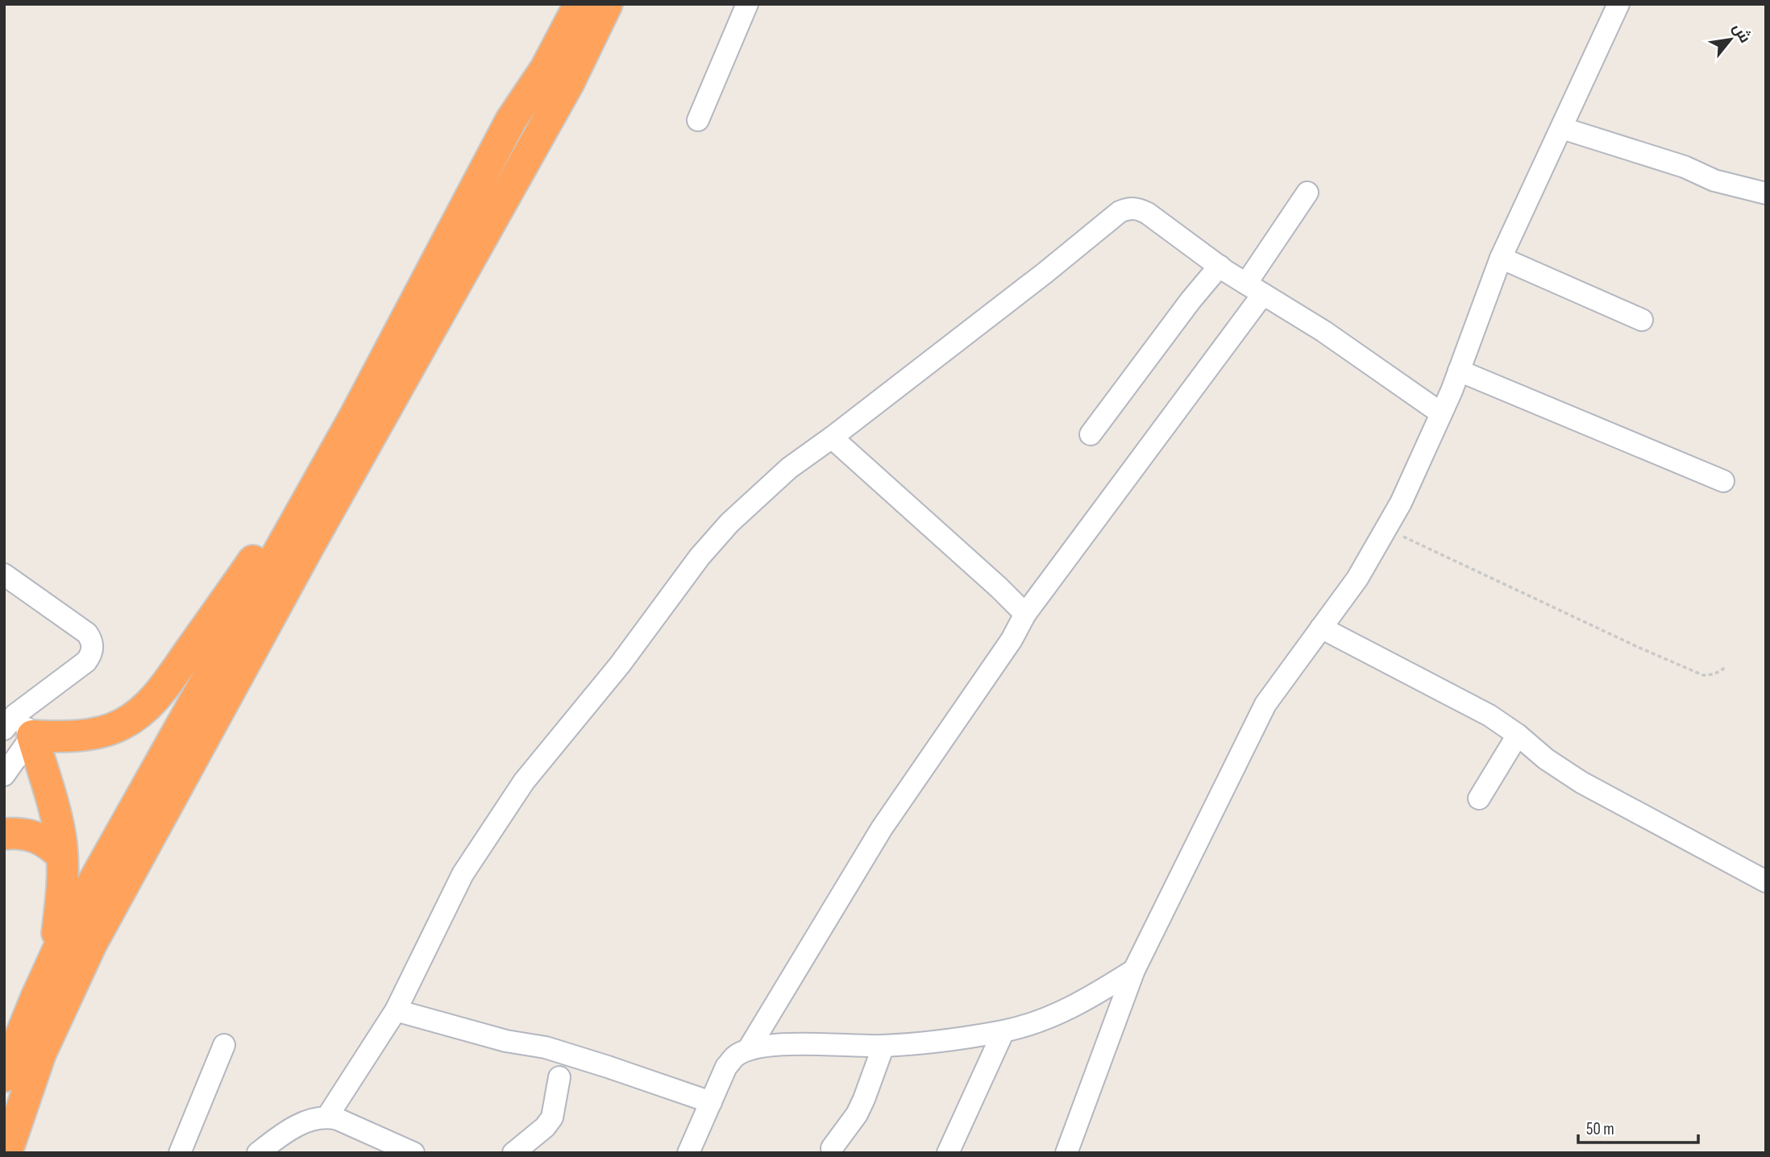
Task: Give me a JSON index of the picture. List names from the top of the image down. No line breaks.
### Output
{"scale_bar":"50 m","north":"top right"}
